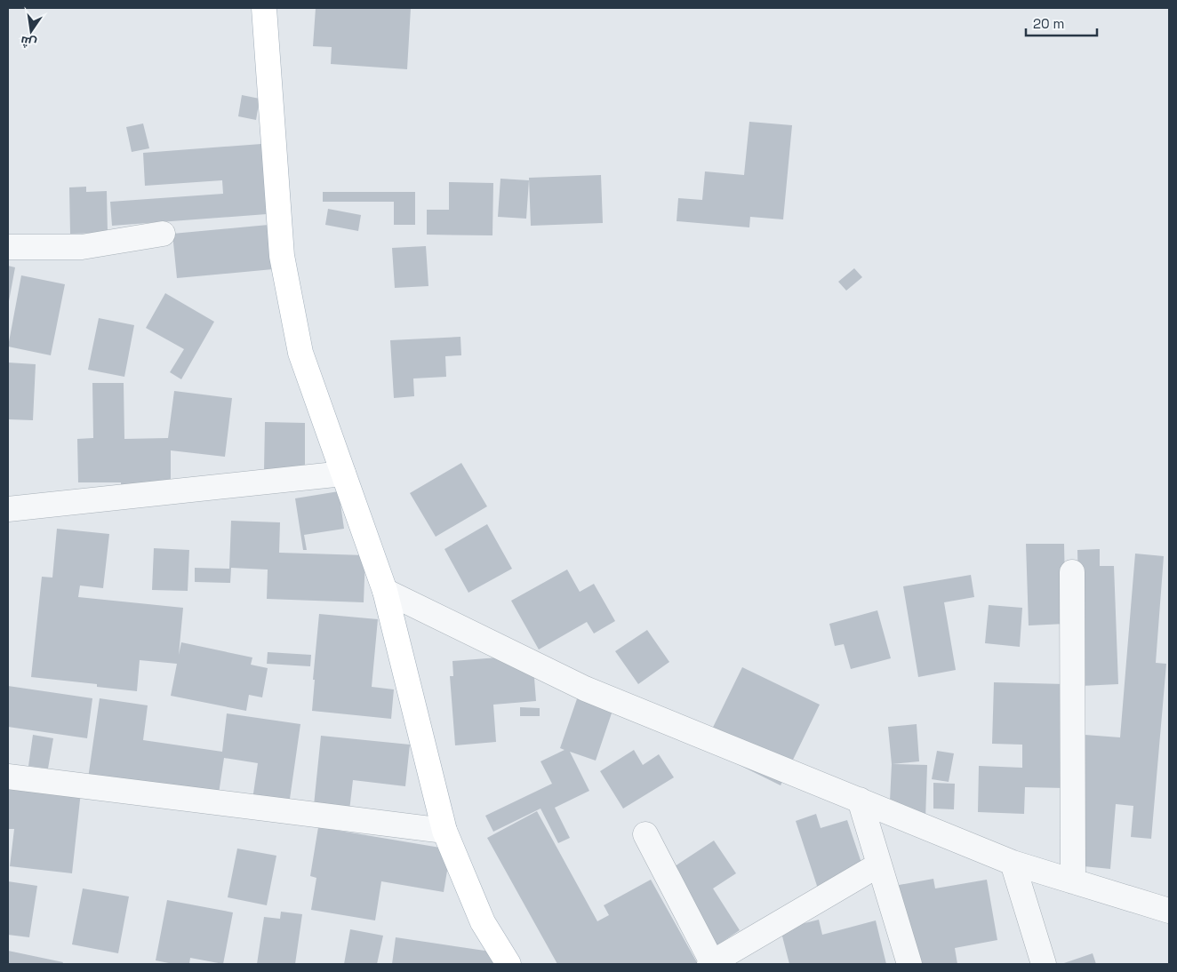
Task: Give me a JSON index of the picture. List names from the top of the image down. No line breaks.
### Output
{"scale_bar":"20 m","north":"bottom"}
